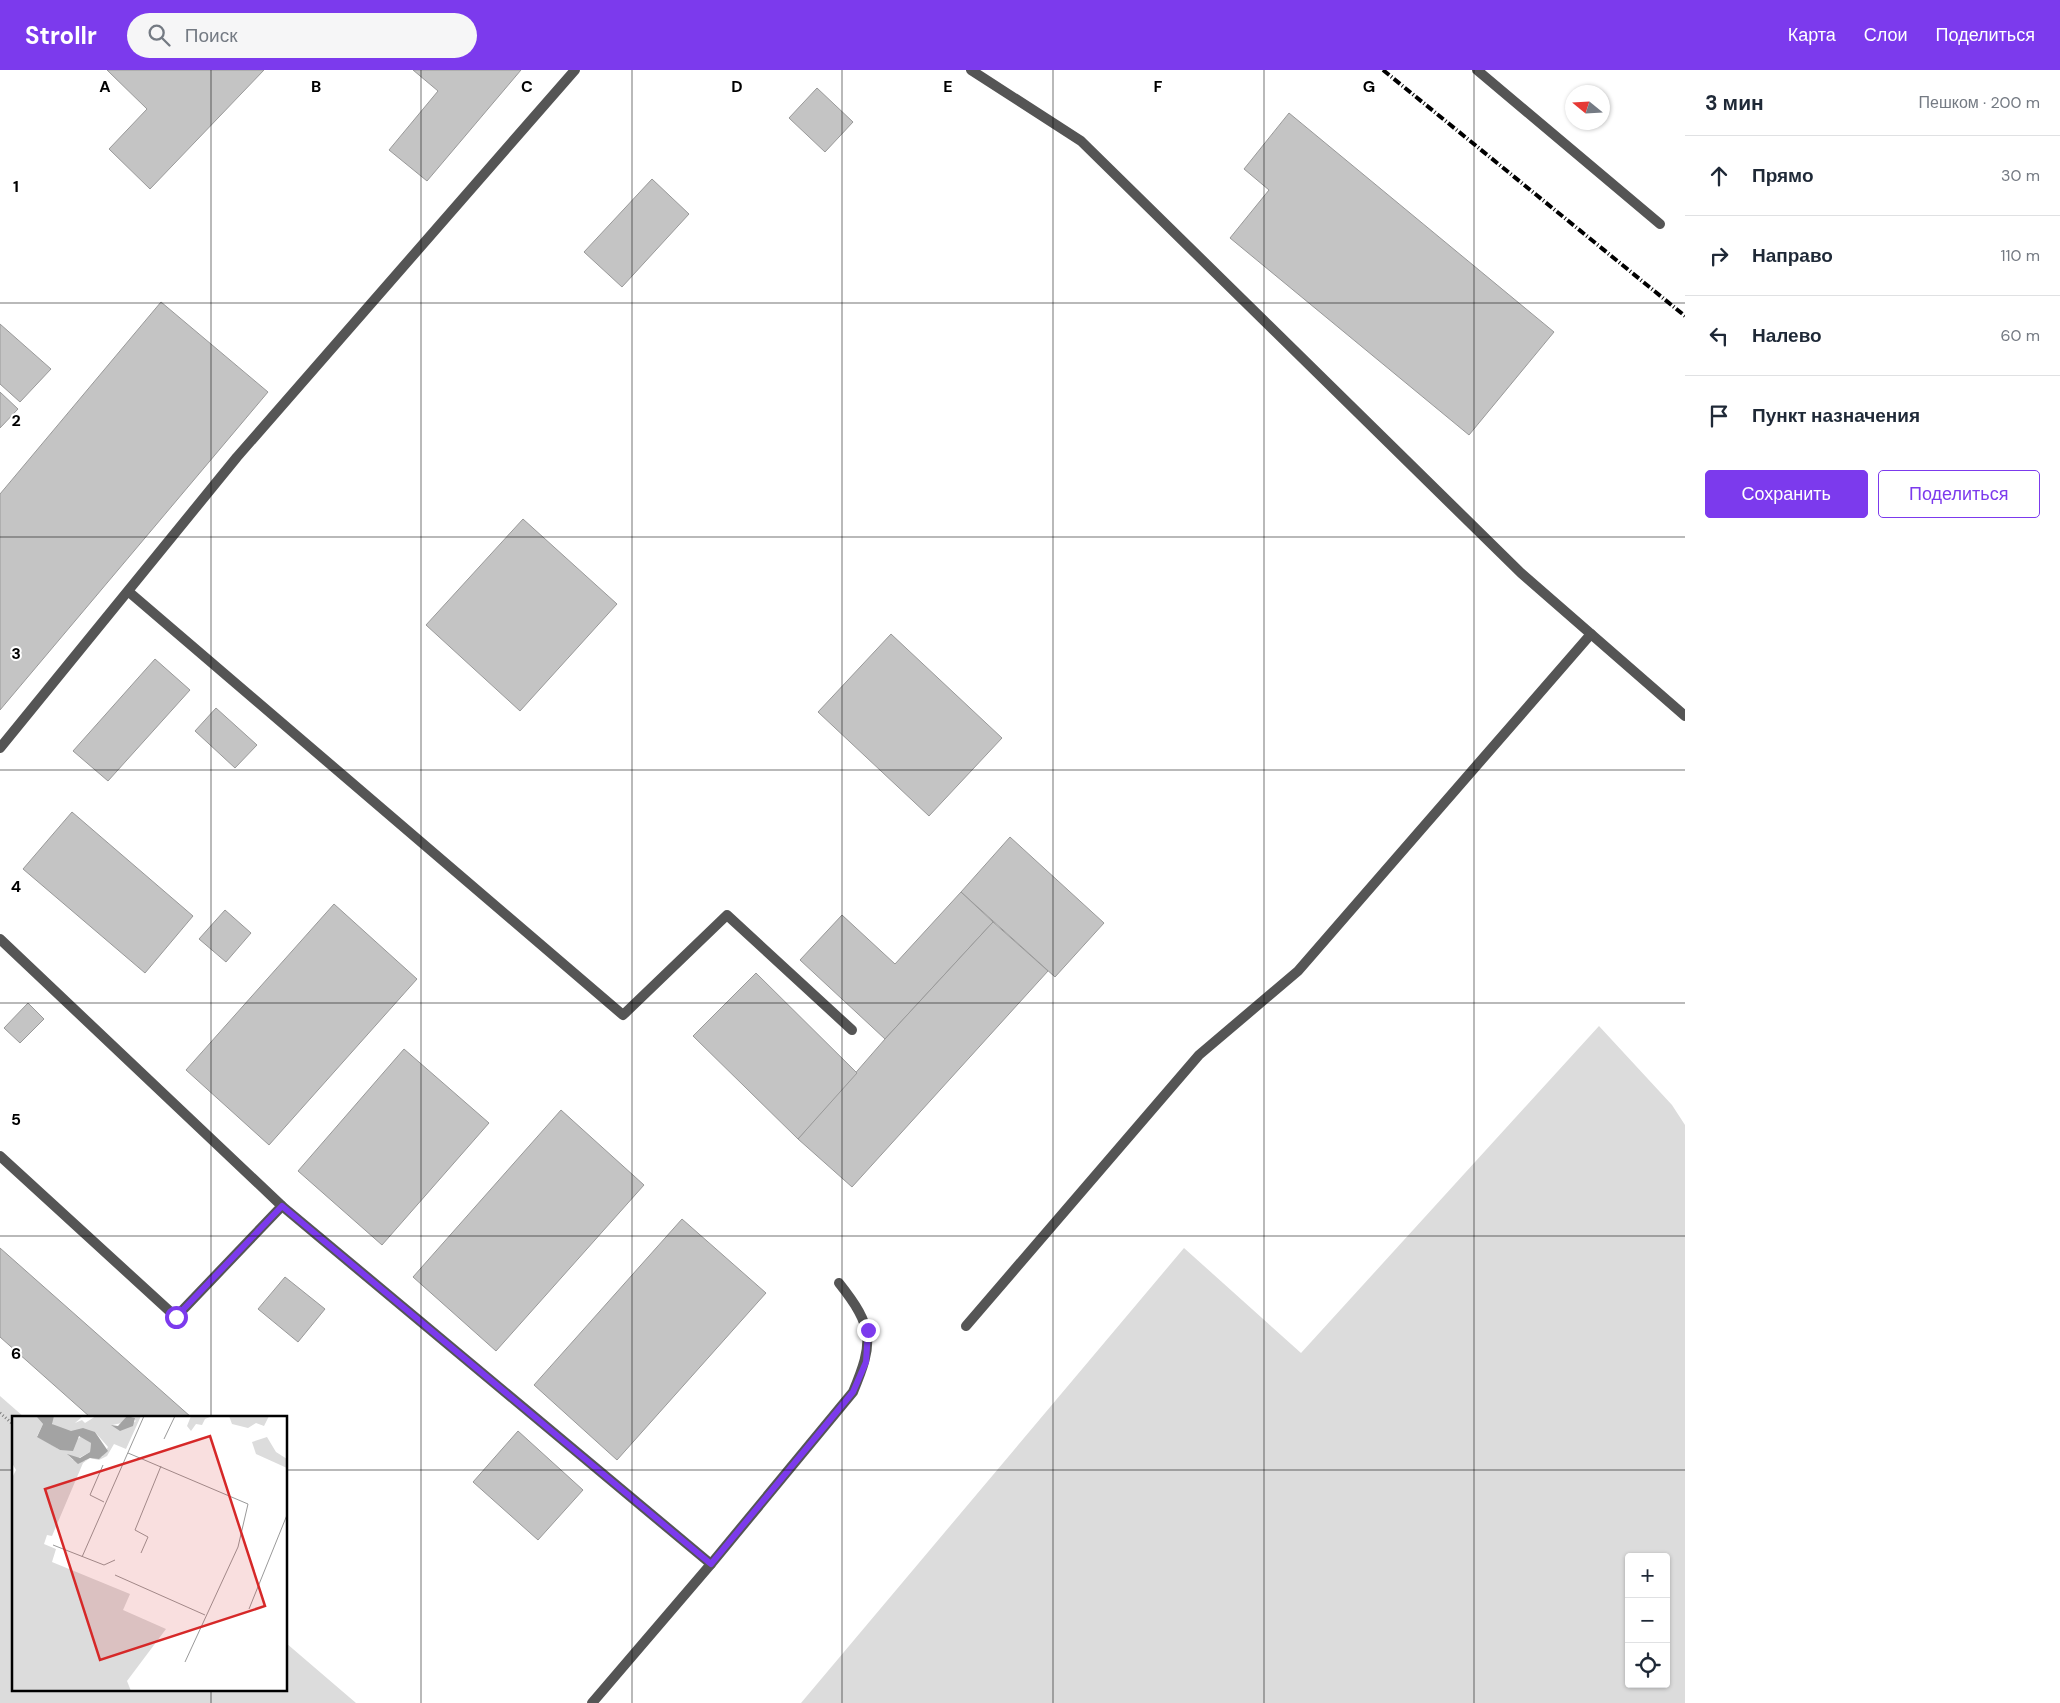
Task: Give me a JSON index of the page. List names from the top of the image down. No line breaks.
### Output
{"north":"left","page":{"header":"Strollr","search":"Поиск","nav":["Карта","Слои","Поделиться"],"heading":["3 мин","Пешком · 200 m"],"list":[["Прямо","30 m"],["Направо","110 m"],["Налево","60 m"],"Пункт назначения"],"buttons":["Сохранить","Поделиться"],"map_buttons":["+","−"]},"grid":{"columns":["A","B","C","D","E","F","G"],"rows":["1","2","3","4","5","6"]}}
